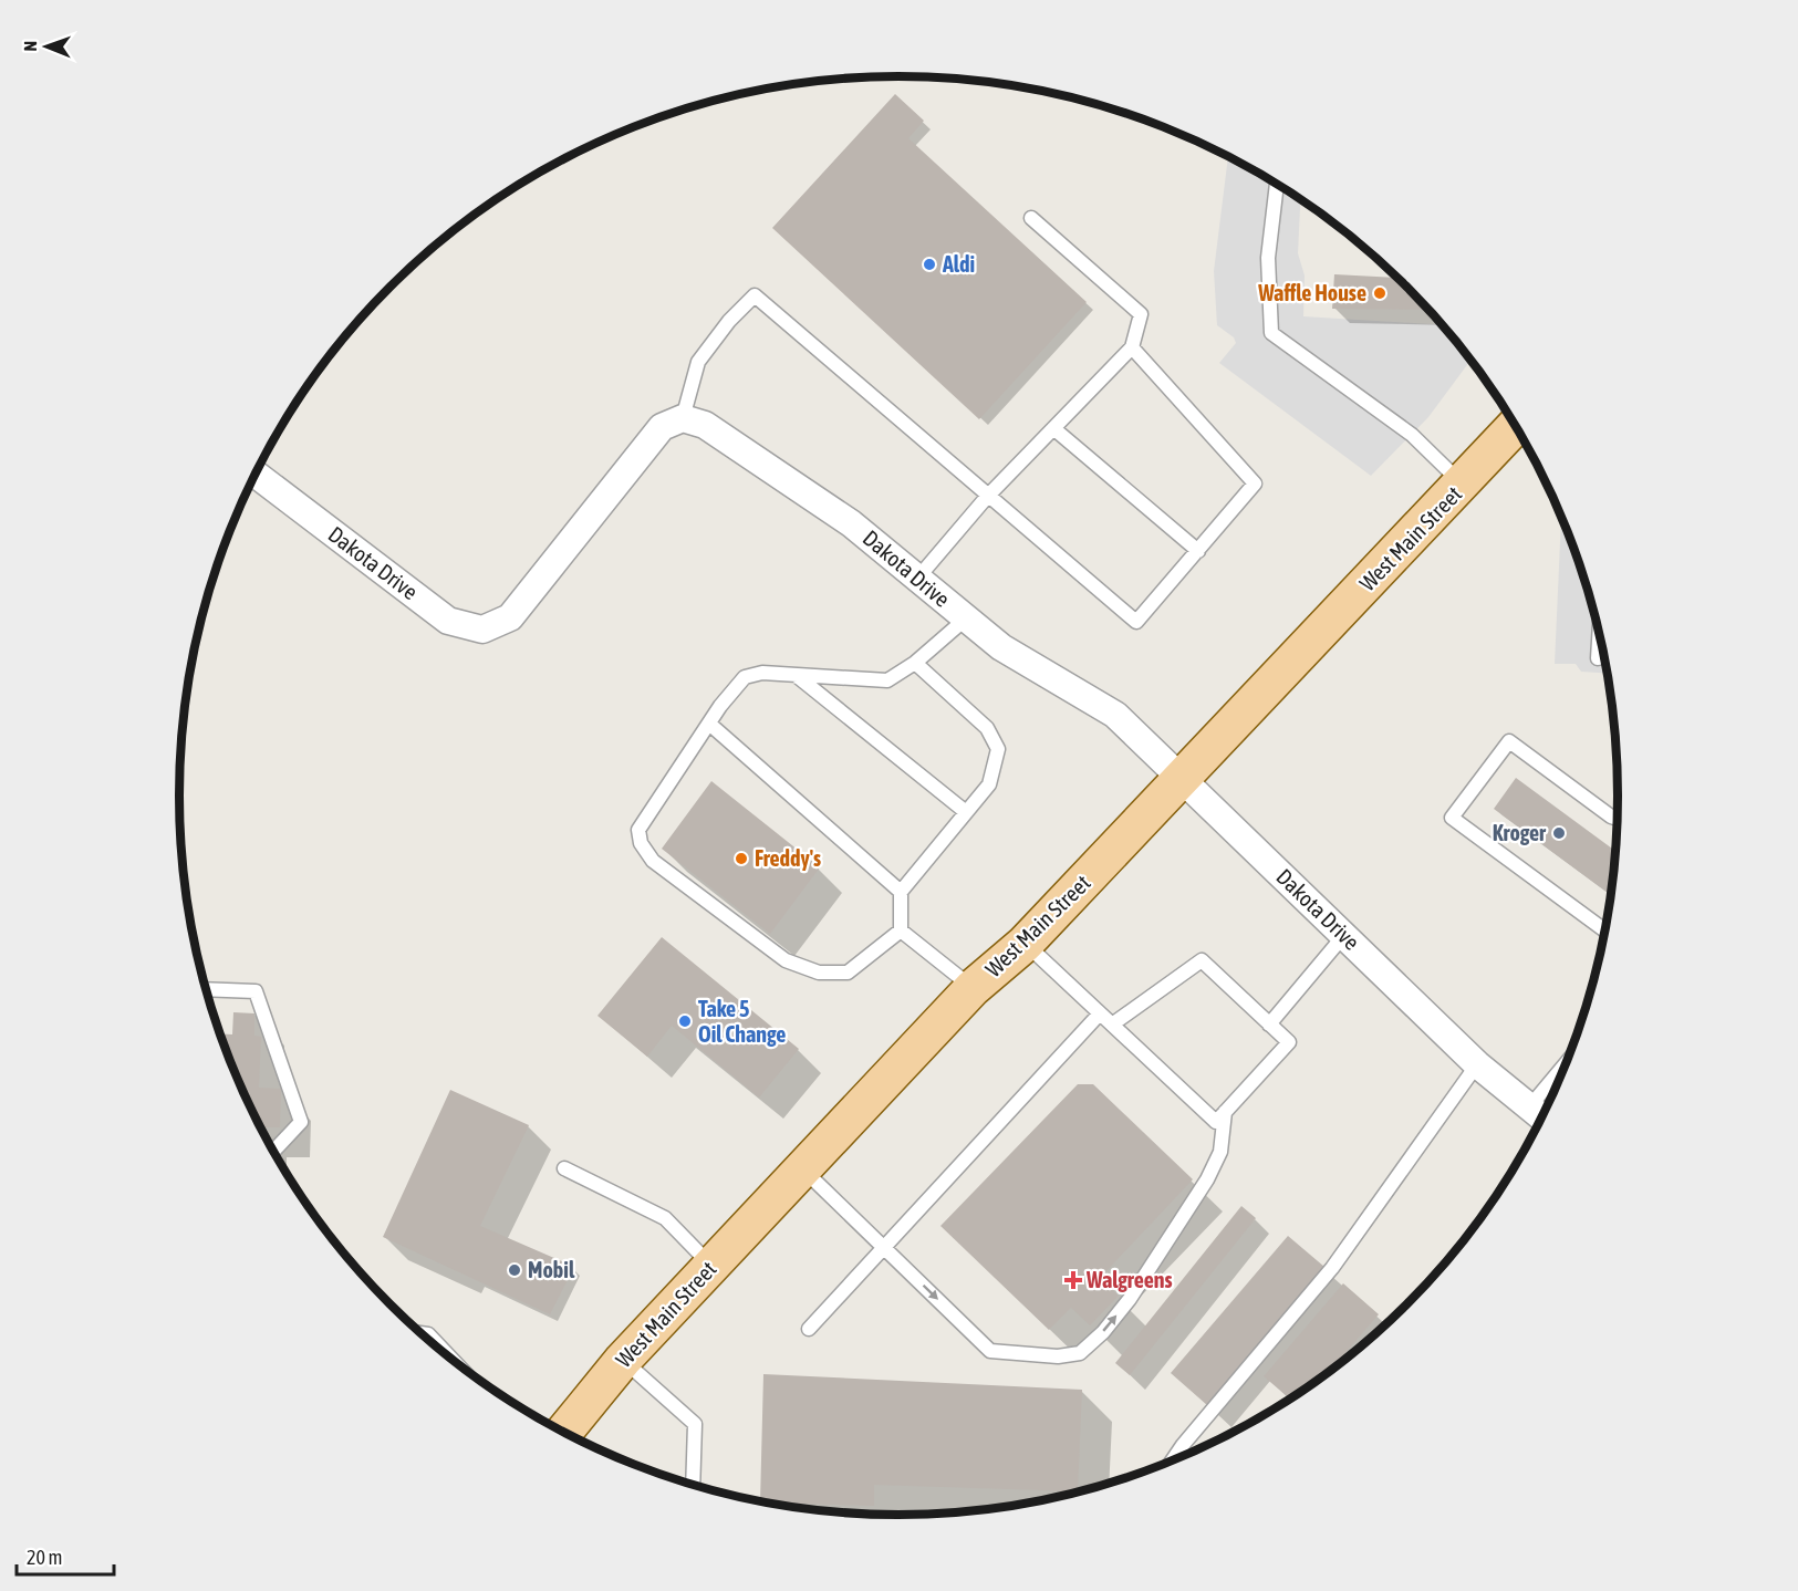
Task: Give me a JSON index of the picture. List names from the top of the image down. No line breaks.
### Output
{"streets":{"main road":["West Main Street"],"street":["Dakota Drive"]},"crossings":[["West Main Street","Dakota Drive"]],"places":{"other":["Aldi","Waffle House","Kroger","Freddy's","Take 5 Oil Change","Mobil"],"health":["Walgreens"]},"scale_bar":"20 m","north":"left"}
